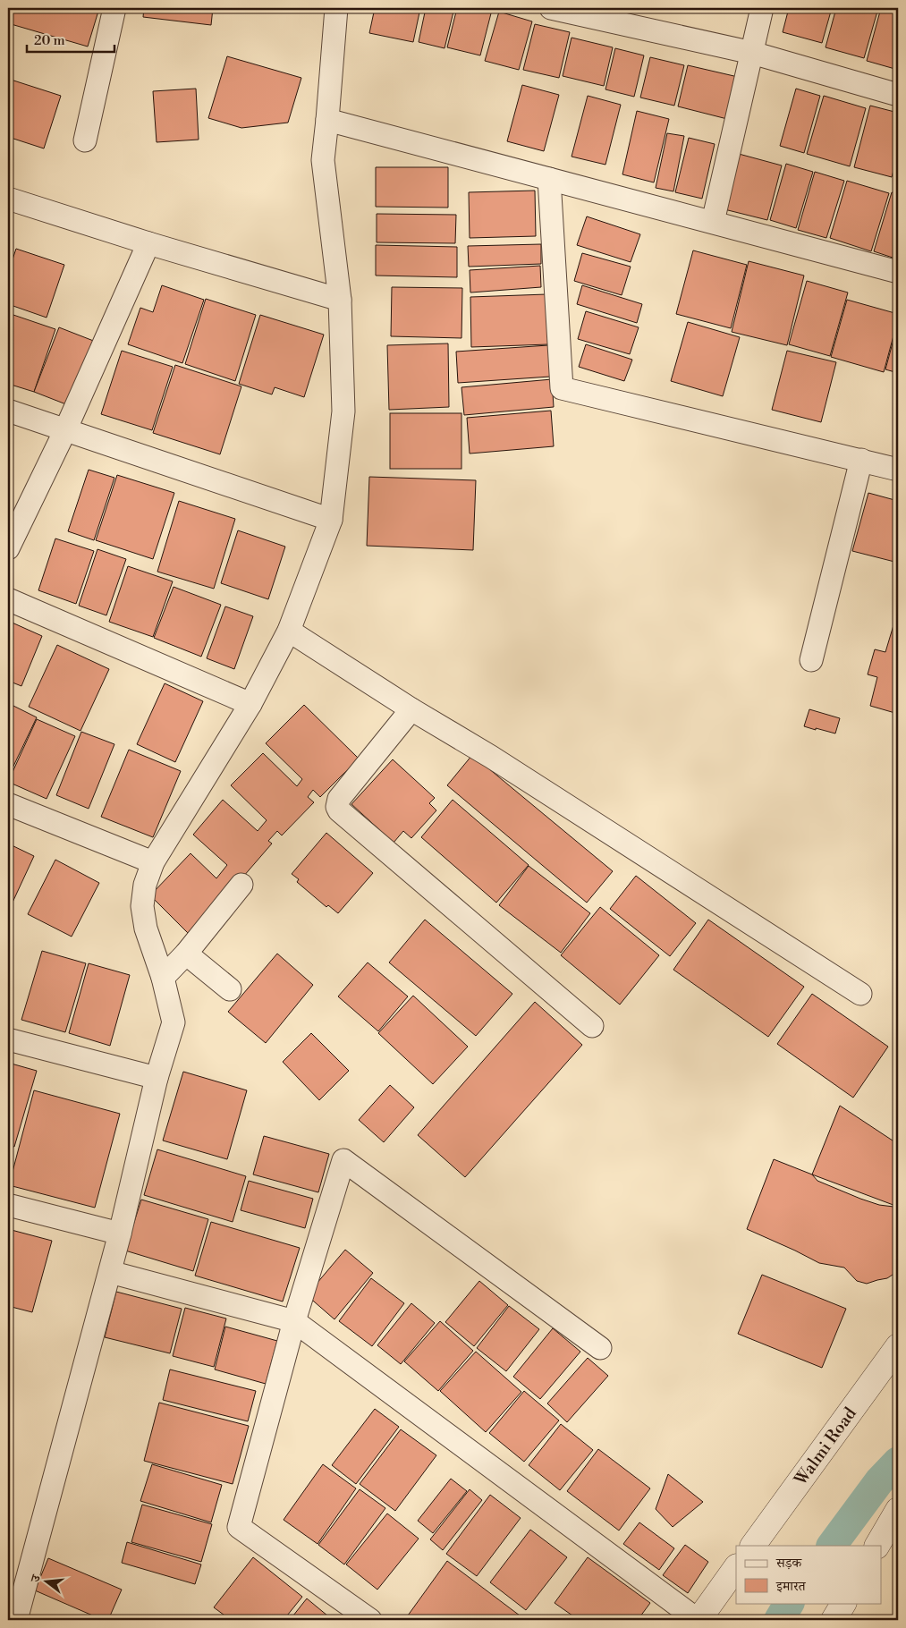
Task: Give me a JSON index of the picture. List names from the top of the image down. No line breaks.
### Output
{"streets":{"street":["Walmi Road"]},"legend":["सड़क","इमारत"],"scale_bar":"20 m","north":"left"}
